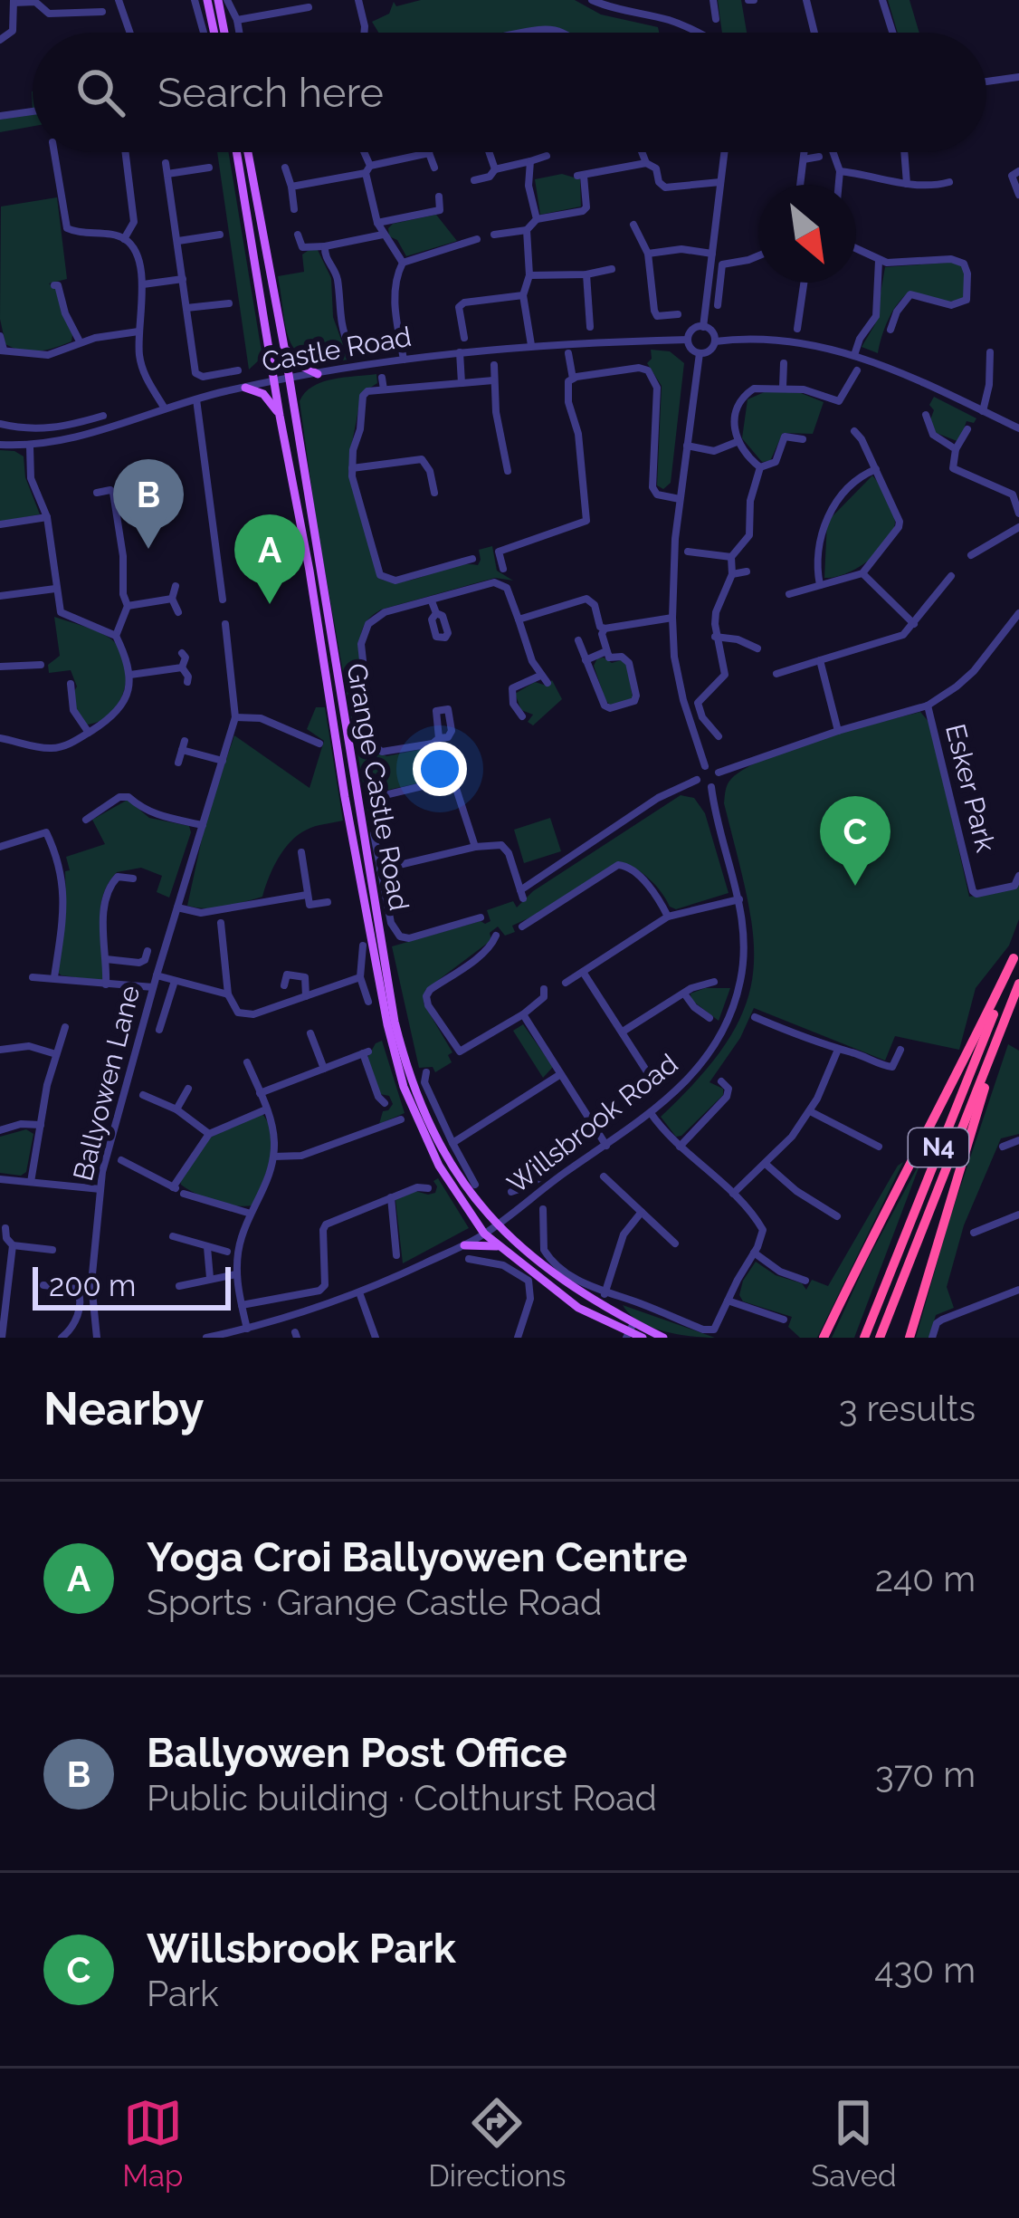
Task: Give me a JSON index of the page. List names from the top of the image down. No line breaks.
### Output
{"streets":{"highway":["N4"],"main road":["Grange Castle Road"],"street":["Castle Road","Esker Park","Ballyowen Lane","Willsbrook Road"]},"crossings":[["Castle Road","Grange Castle Road"],["Grange Castle Road","Willsbrook Road"]],"scale_bar":"200 m","north":"bottom right","page":{"search":"Search here","pins":["B","A","C"],"scale":"200 m","heading":["Nearby","3 results"],"list":[{"mark":"A","name":"Yoga Croi Ballyowen Centre","note":"Sports · Grange Castle Road","value":"240 m"},{"mark":"B","name":"Ballyowen Post Office","note":"Public building · Colthurst Road","value":"370 m"},{"mark":"C","name":"Willsbrook Park","note":"Park","value":"430 m"}],"nav":["Map","Directions","Saved"]}}
